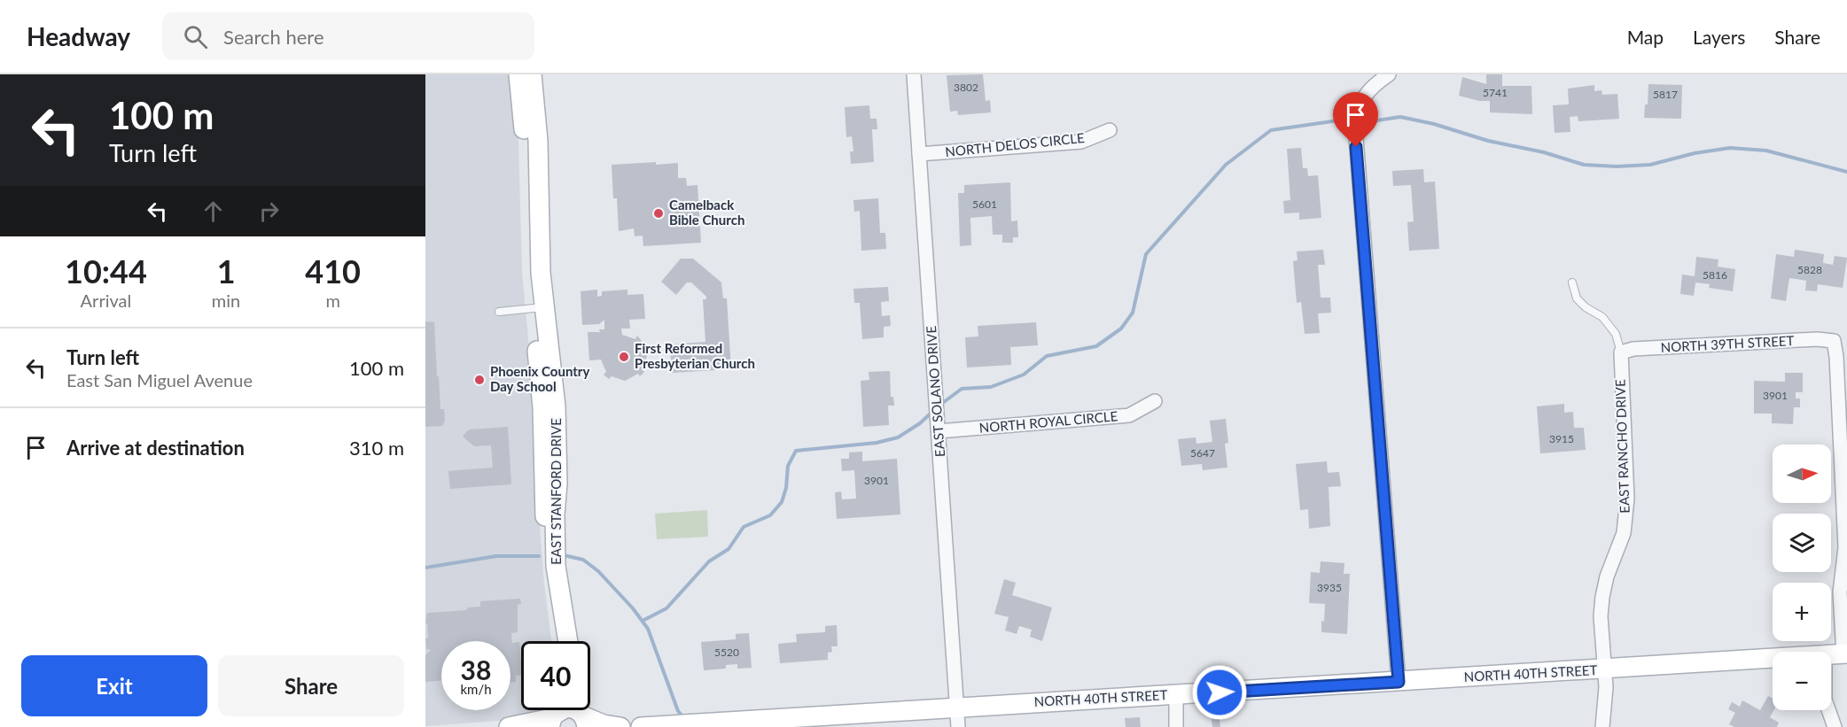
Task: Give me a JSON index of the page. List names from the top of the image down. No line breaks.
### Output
{"streets":{"street":["NORTH DELOS CIRCLE","NORTH 39TH STREET","EAST SOLANO DRIVE","NORTH ROYAL CIRCLE","EAST RANCHO DRIVE","EAST STANFORD DRIVE","NORTH 40TH STREET"]},"crossings":[["NORTH DELOS CIRCLE","EAST SOLANO DRIVE"],["NORTH 39TH STREET","EAST RANCHO DRIVE"],["NORTH 39TH STREET","NORTH 40TH STREET"],["EAST SOLANO DRIVE","NORTH ROYAL CIRCLE"],["EAST SOLANO DRIVE","NORTH 40TH STREET"],["EAST RANCHO DRIVE","NORTH 40TH STREET"]],"places":["Camelback Bible Church","First Reformed Presbyterian Church","Phoenix Country Day School"],"house_numbers":["3802","5741","5817","5601","5828","5816","3901","3915","5647","3901","3935","5520"],"north":"right","page":{"header":"Headway","search":"Search here","nav":["Map","Layers","Share"],"turn":["100 m","Turn left"],"eta":["10:44","Arrival","1","min","410","m"],"list":[{"name":"Turn left","note":"East San Miguel Avenue","value":"100 m"},{"name":"Arrive at destination","value":"310 m"}],"map_buttons":["+","−"],"speed":"38 km/h","limit":"40","buttons":["Exit","Share"]}}
